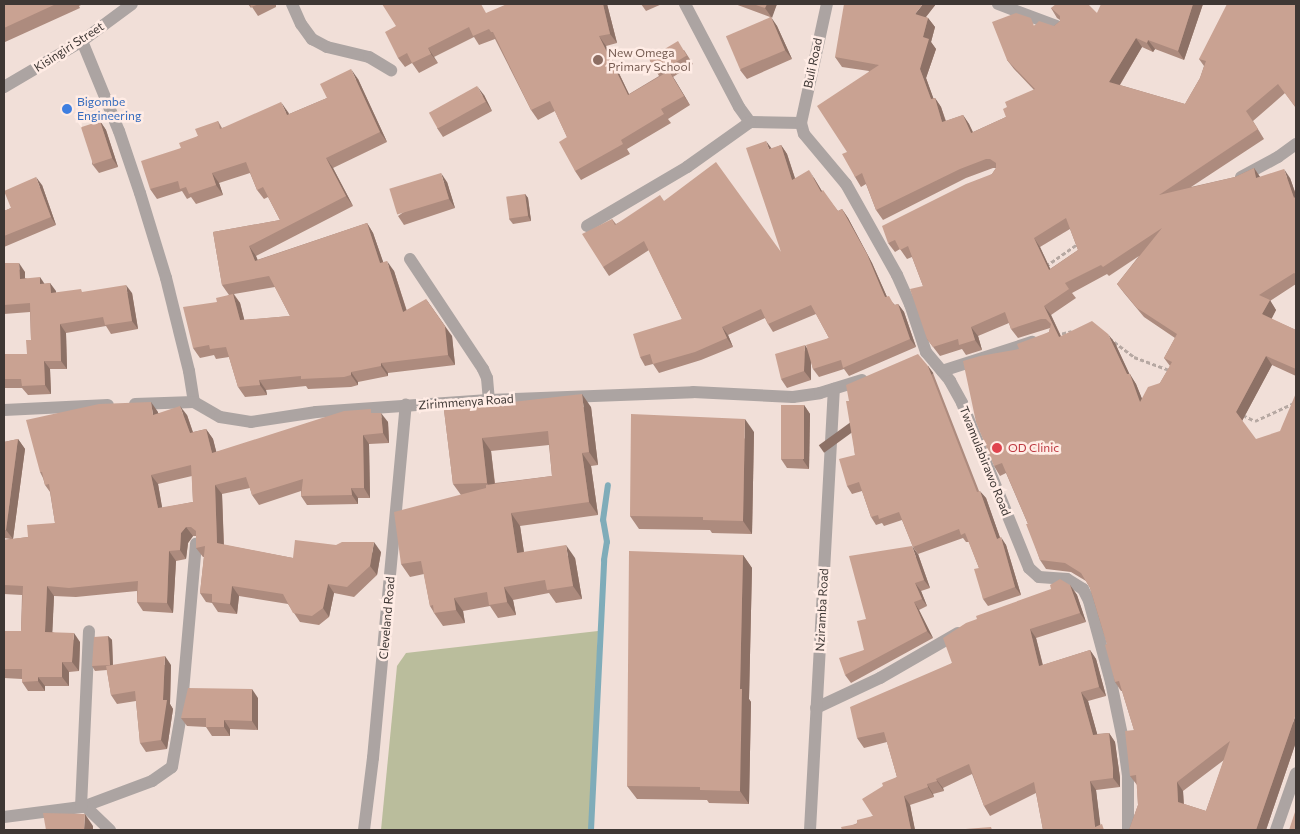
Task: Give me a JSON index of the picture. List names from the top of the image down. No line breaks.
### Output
{"streets":{"street":["Kisingiri Street","Buli Road","Zirimmenya Road","Twamulabirawo Road","Nziramba Road","Cleveland Road"]},"crossings":[["Buli Road","Twamulabirawo Road"],["Zirimmenya Road","Nziramba Road"],["Zirimmenya Road","Cleveland Road"]],"places":["New Omega Primary School","Bigombe Engineering","OD Clinic"]}
